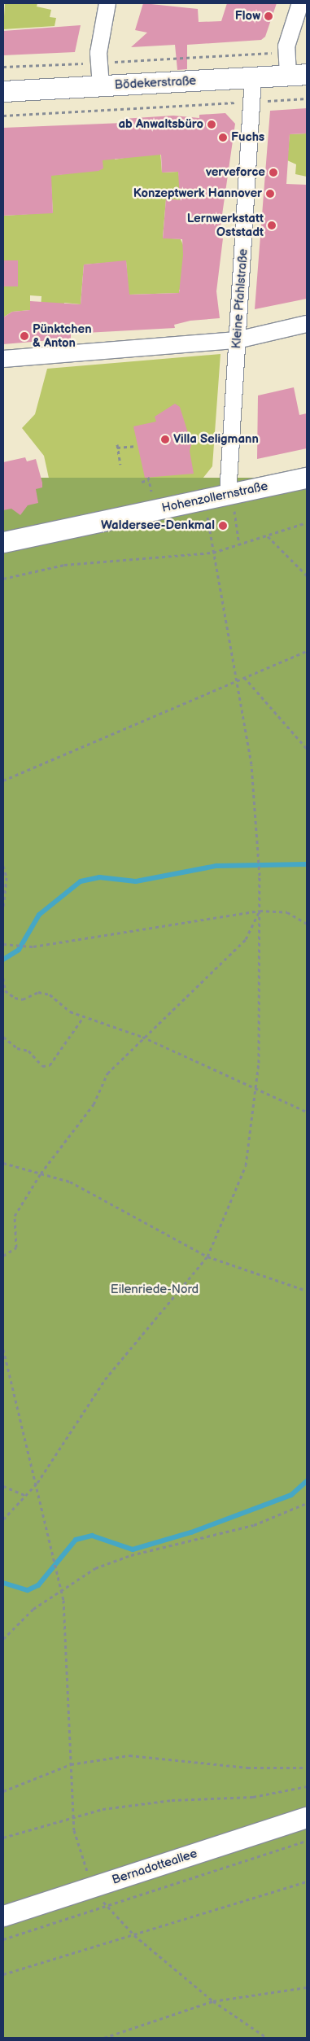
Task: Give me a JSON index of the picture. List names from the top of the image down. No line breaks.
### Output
{"streets":{"street":["Bödekerstraße","Kleine Pfahlstraße","Hohenzollernstraße","Bernadotteallee"]},"crossings":[["Bödekerstraße","Kleine Pfahlstraße"],["Kleine Pfahlstraße","Hohenzollernstraße"]],"parks":["Eilenriede-Nord"],"places":["Flow","ab Anwaltsbüro","Fuchs","verveforce","Konzeptwerk Hannover","Lernwerkstatt Oststadt","Pünktchen & Anton","Villa Seligmann","Waldersee-Denkmal"]}
